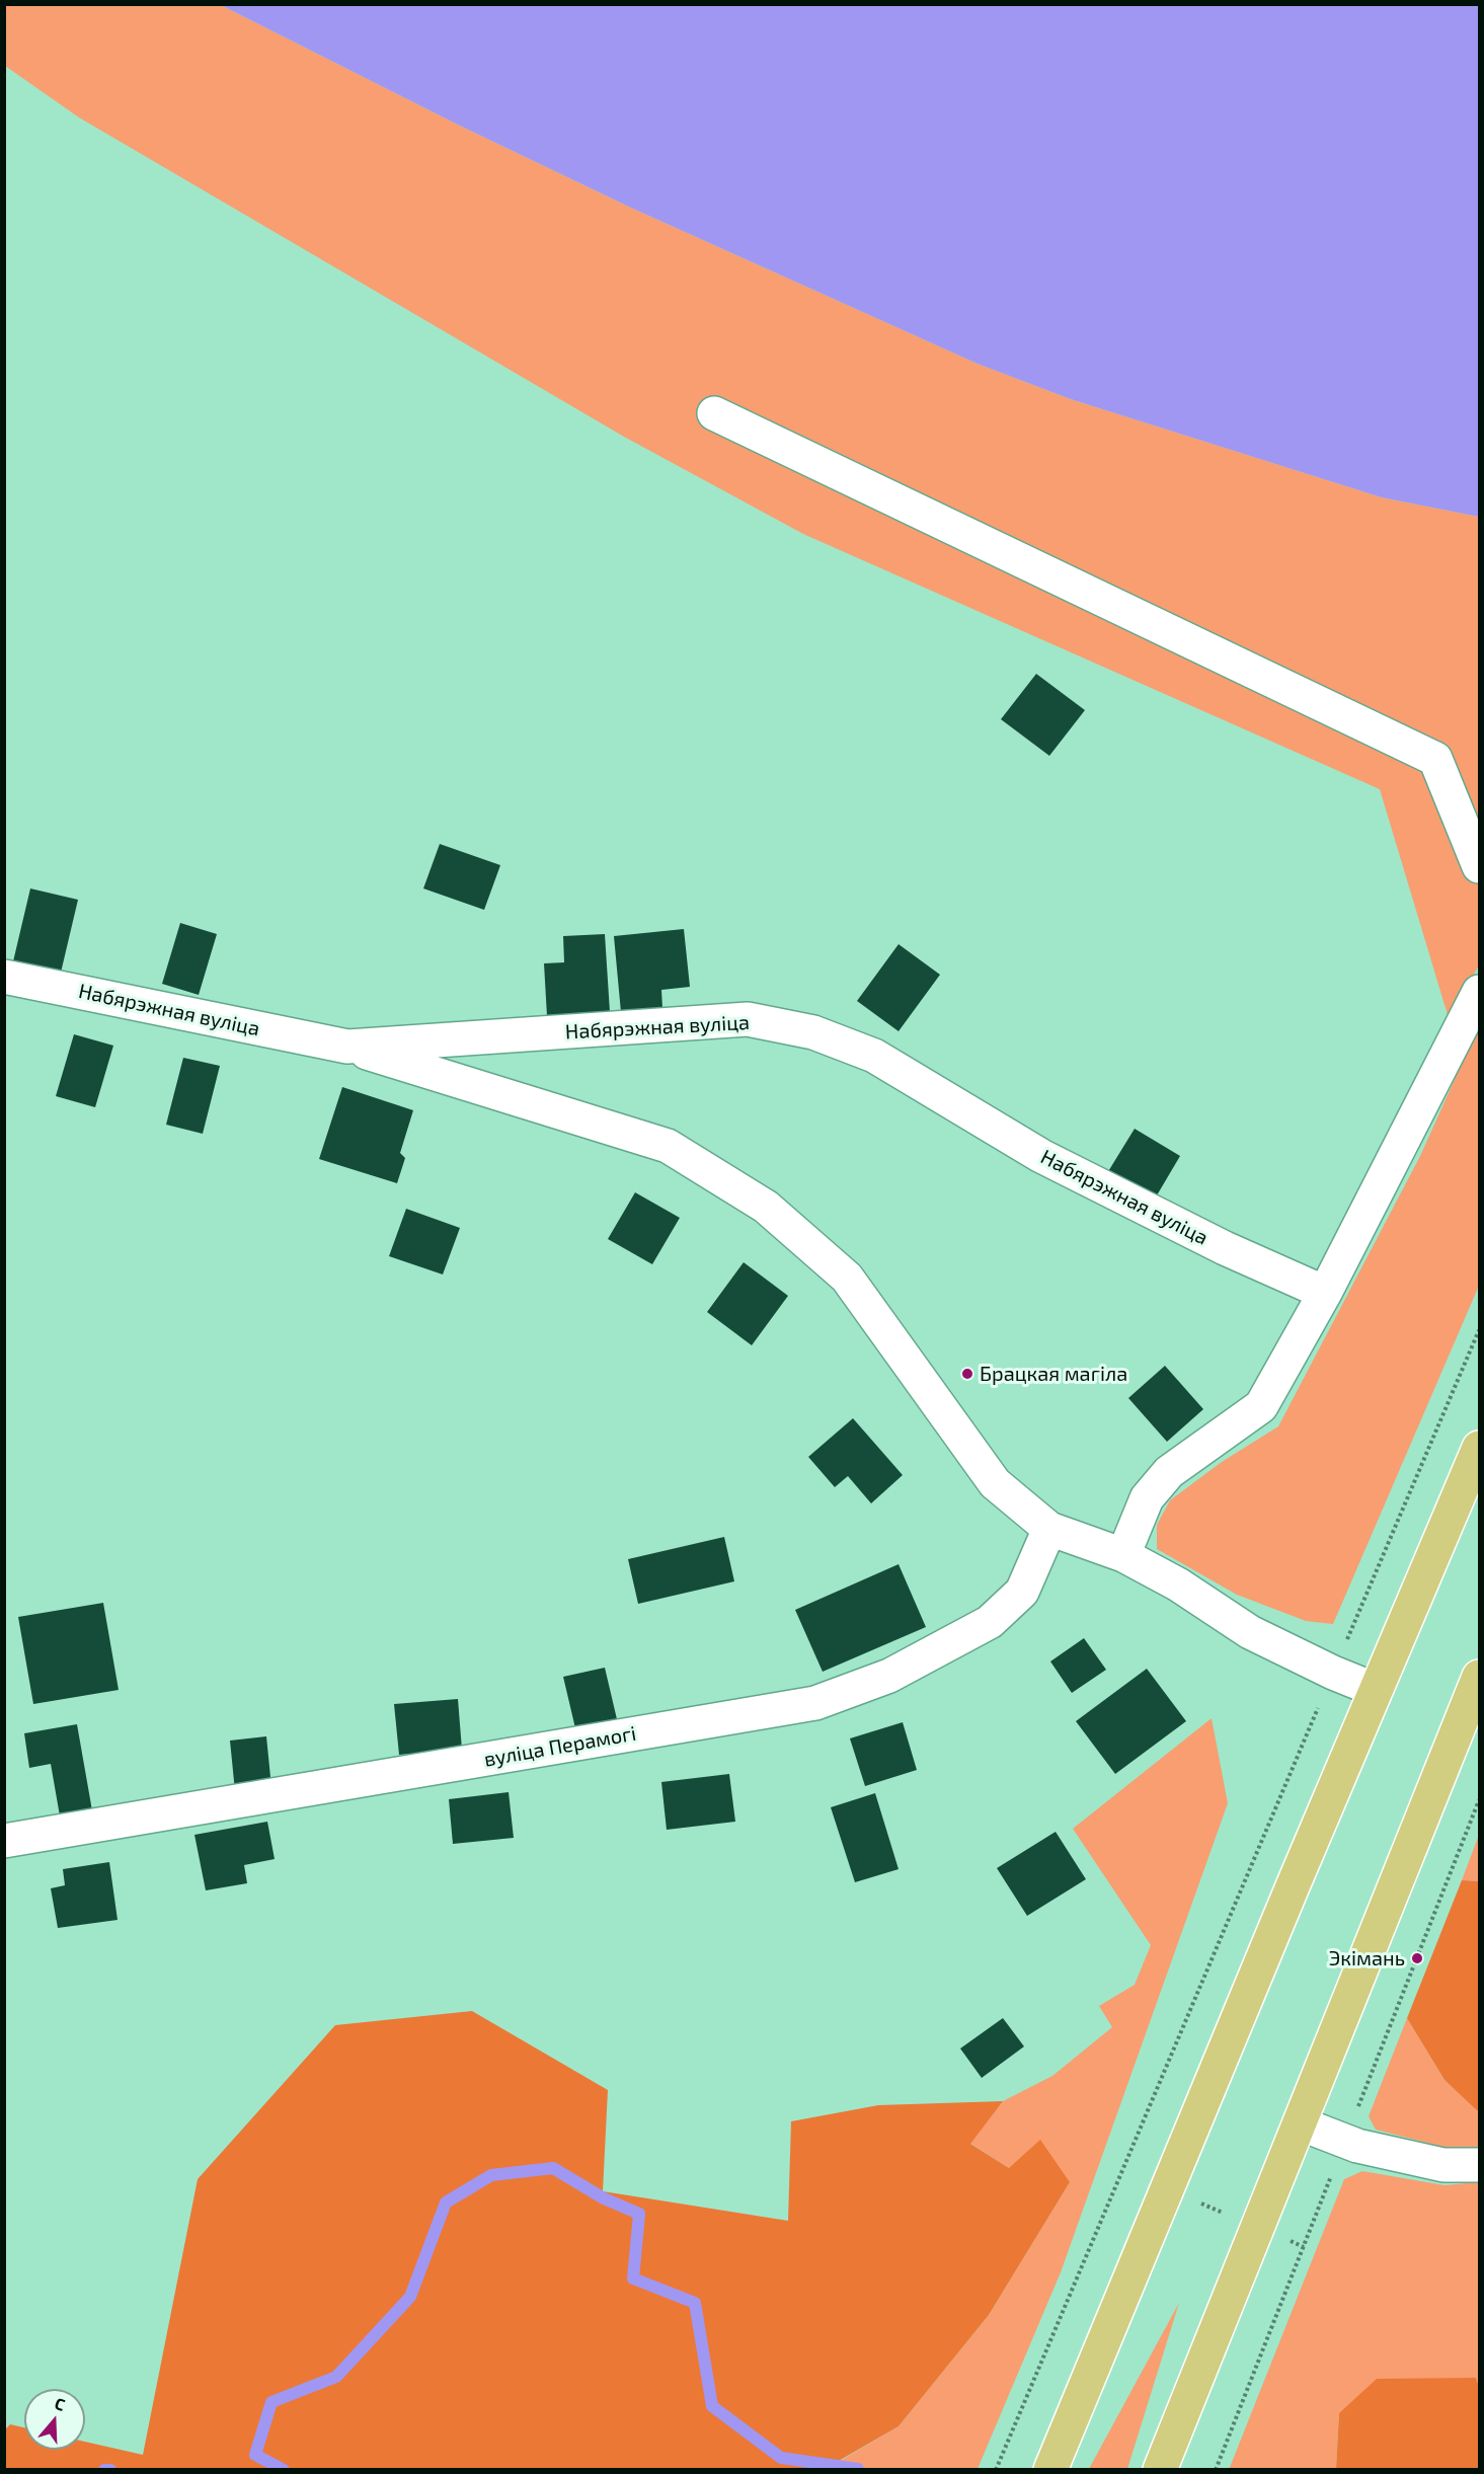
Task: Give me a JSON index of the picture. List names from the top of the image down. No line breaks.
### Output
{"streets":{"street":["Набярэжная вуліца","вуліца Перамогі"]},"places":["Брацкая магіла","Экімань"],"north":"top"}
